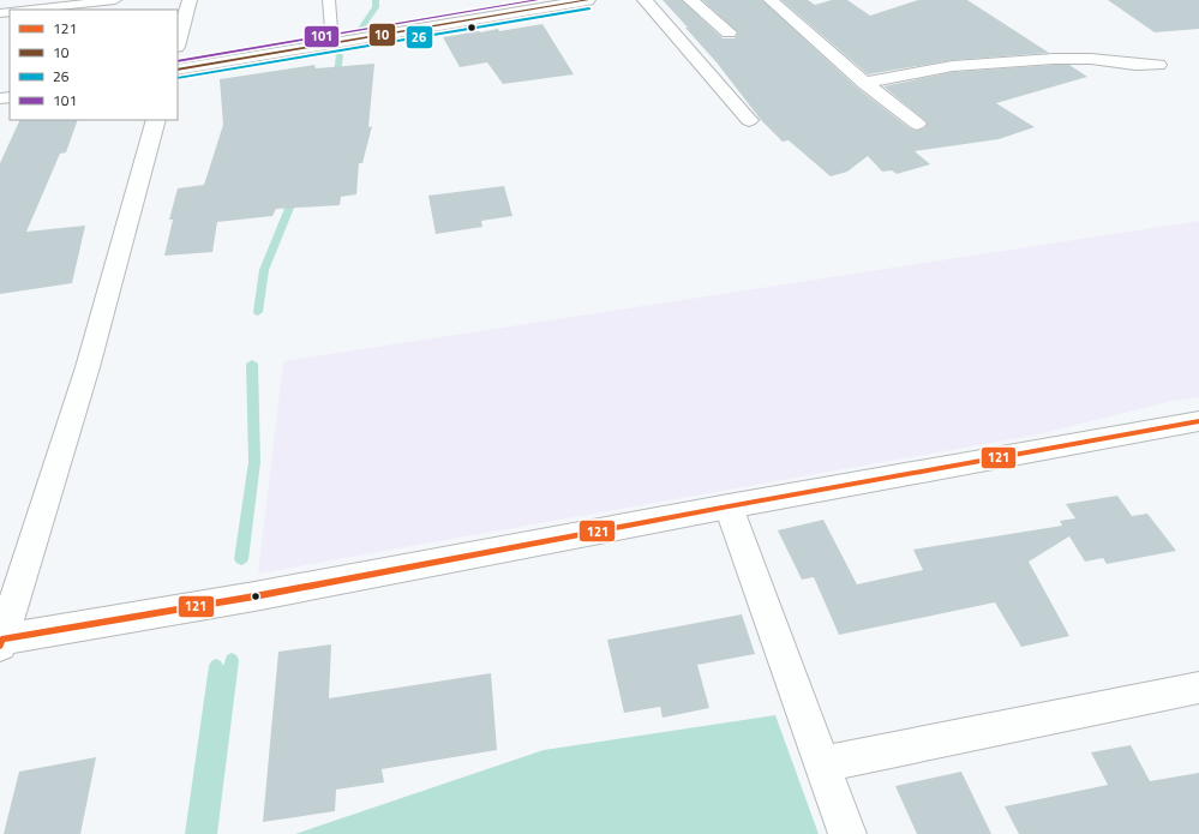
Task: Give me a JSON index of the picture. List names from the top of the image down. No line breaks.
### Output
{"lines":["transit line 10","transit line 101","transit line 26","transit line 121"],"legend":["121","10","26","101"]}
